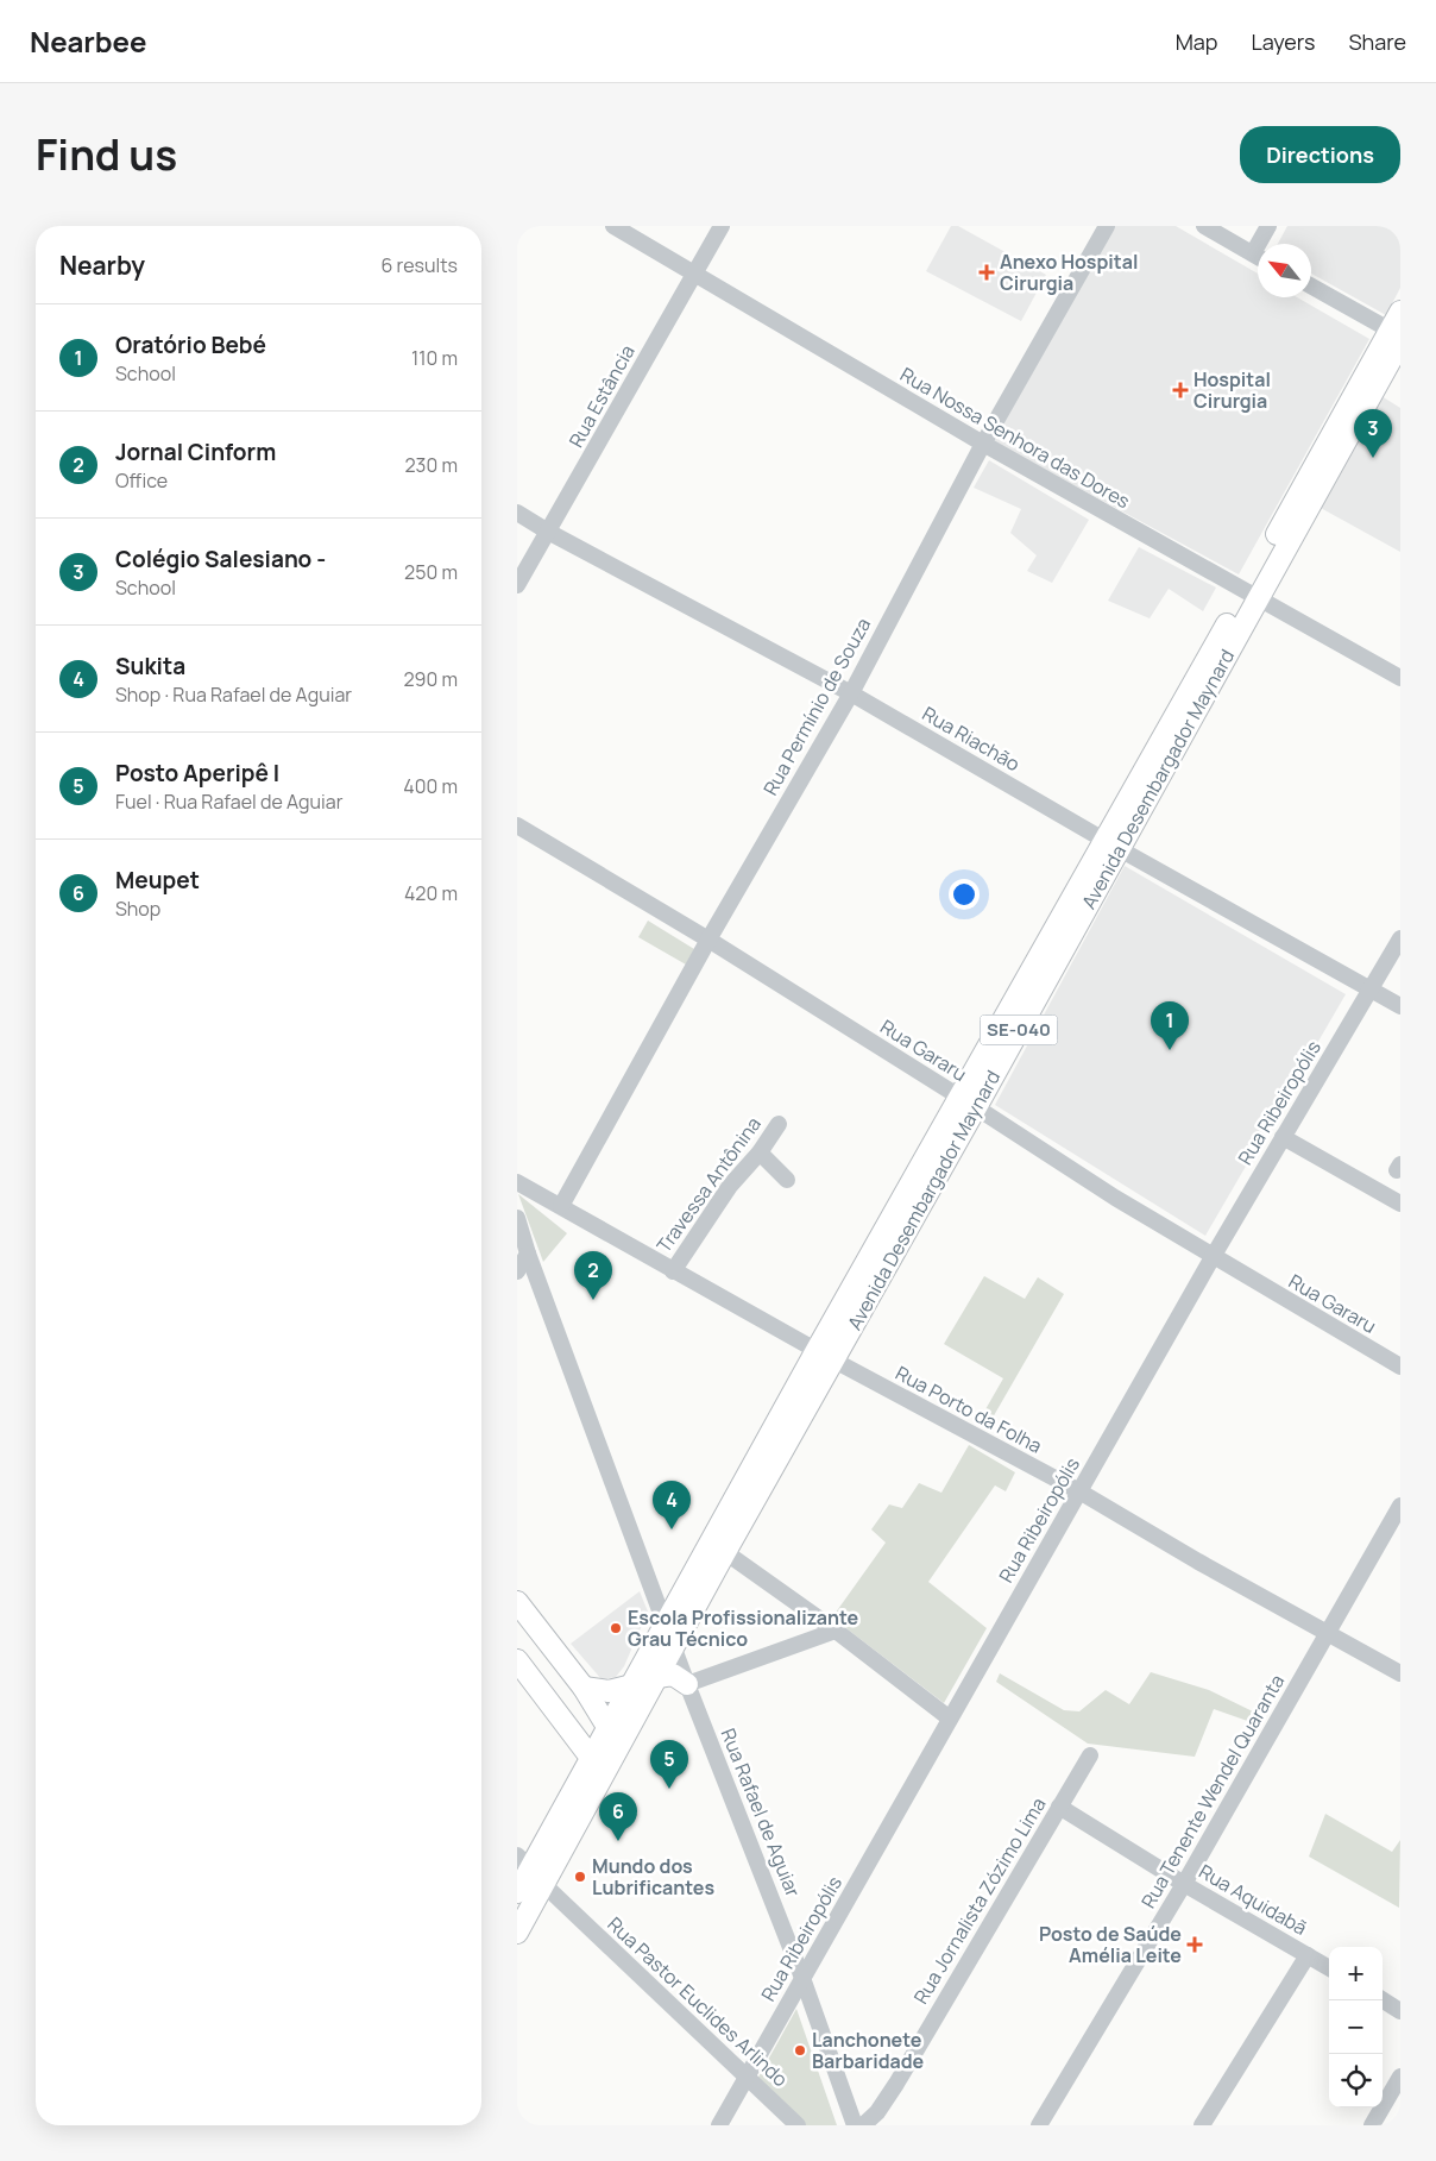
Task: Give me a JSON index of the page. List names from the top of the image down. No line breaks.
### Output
{"streets":{"main road":["Avenida Desembargador Maynard","SE-040"],"street":["Rua Estância","Rua Nossa Senhora das Dores","Rua Permínio de Souza","Rua Riachão","Rua Gararu","Rua Ribeiropólis","Travessa Antônina","Rua Porto da Folha","Rua Tenente Wendel Quaranta","Rua Rafael de Aguiar","Rua Aquidabã","Rua Jornalista Zózimo Lima","Rua Pastor Euclides Arlindo"]},"crossings":[["Rua Estância","Rua Nossa Senhora das Dores"],["Rua Estância","Rua Riachão"],["Rua Nossa Senhora das Dores","Rua Permínio de Souza"],["Rua Nossa Senhora das Dores","Avenida Desembargador Maynard"],["Rua Permínio de Souza","Rua Riachão"],["Rua Permínio de Souza","Rua Gararu"],["Rua Permínio de Souza","Rua Porto da Folha"],["Rua Riachão","Avenida Desembargador Maynard"],["Rua Riachão","Rua Ribeiropólis"],["Avenida Desembargador Maynard","Rua Gararu"],["Avenida Desembargador Maynard","Rua Porto da Folha"],["Avenida Desembargador Maynard","Rua Rafael de Aguiar"],["Avenida Desembargador Maynard","Rua Pastor Euclides Arlindo"],["Rua Gararu","Rua Ribeiropólis"],["Rua Ribeiropólis","Rua Porto da Folha"],["Rua Ribeiropólis","Rua Rafael de Aguiar"],["Rua Ribeiropólis","Rua Pastor Euclides Arlindo"],["Travessa Antônina","Rua Porto da Folha"],["Rua Porto da Folha","Rua Tenente Wendel Quaranta"],["Rua Tenente Wendel Quaranta","Rua Aquidabã"],["Rua Aquidabã","Rua Jornalista Zózimo Lima"]],"places":{"health":["Anexo Hospital Cirurgia","Hospital Cirurgia","Posto de Saúde Amélia Leite"],"other":["Escola Profissionalizante Grau Técnico","Mundo dos Lubrificantes","Lanchonete Barbaridade"]},"north":"top left","page":{"header":"Nearbee","nav":["Map","Layers","Share"],"title":"Find us","buttons":"Directions","heading":["Nearby","6 results"],"list":[{"mark":"1","name":"Oratório Bebé","note":"School","value":"110 m"},{"mark":"2","name":"Jornal Cinform","note":"Office","value":"230 m"},{"mark":"3","name":"Colégio Salesiano -","note":"School","value":"250 m"},{"mark":"4","name":"Sukita","note":"Shop · Rua Rafael de Aguiar","value":"290 m"},{"mark":"5","name":"Posto Aperipê I","note":"Fuel · Rua Rafael de Aguiar","value":"400 m"},{"mark":"6","name":"Meupet","note":"Shop","value":"420 m"}],"pins":["3","1","2","4","5","6"],"map_buttons":["+","−"]}}
